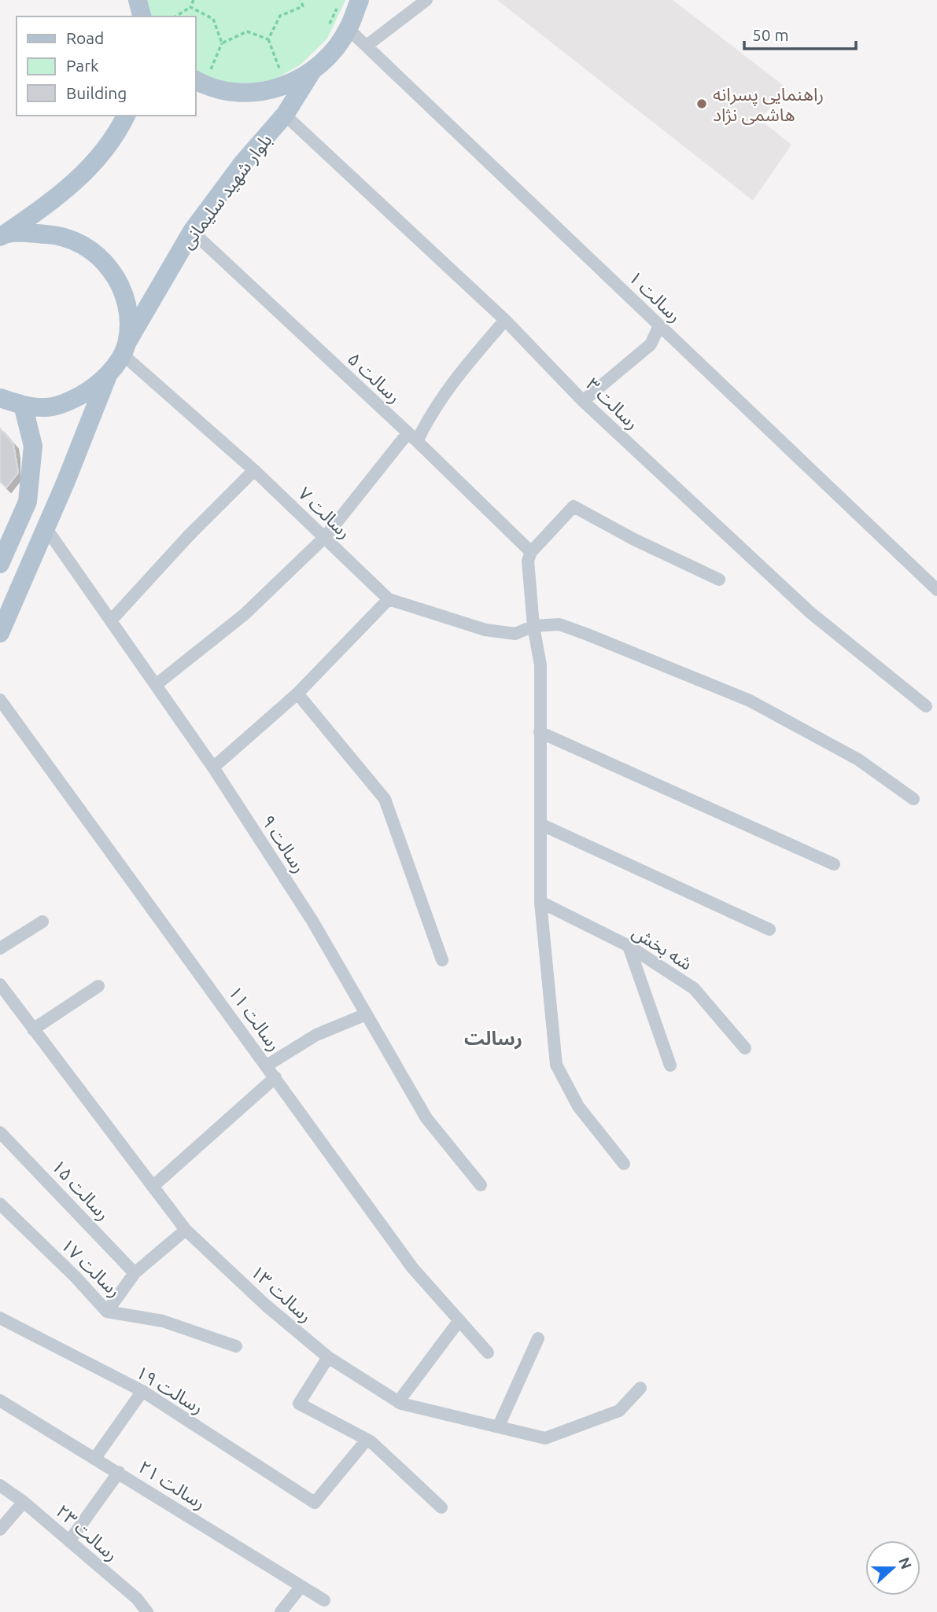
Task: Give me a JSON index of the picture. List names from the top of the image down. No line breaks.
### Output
{"streets":{"main road":["بلوار شهید سلیمانی"],"street":["رسالت ۱","رسالت ۵","رسالت ۳","رسالت ۷","رسالت ۹","شه بخش","رسالت ۱۱","رسالت ۱۵","رسالت ۱۷","رسالت ۱۳","رسالت ۱۹","رسالت ۲۱","رسالت ۲۳"]},"crossings":[["بلوار شهید سلیمانی","رسالت ۵"],["بلوار شهید سلیمانی","رسالت ۳"],["بلوار شهید سلیمانی","رسالت ۷"]],"districts":["رسالت"],"places":["راهنمایی پسرانه هاشمی نژاد"],"legend":["Road","Park","Building"],"scale_bar":"50 m","north":"right"}
